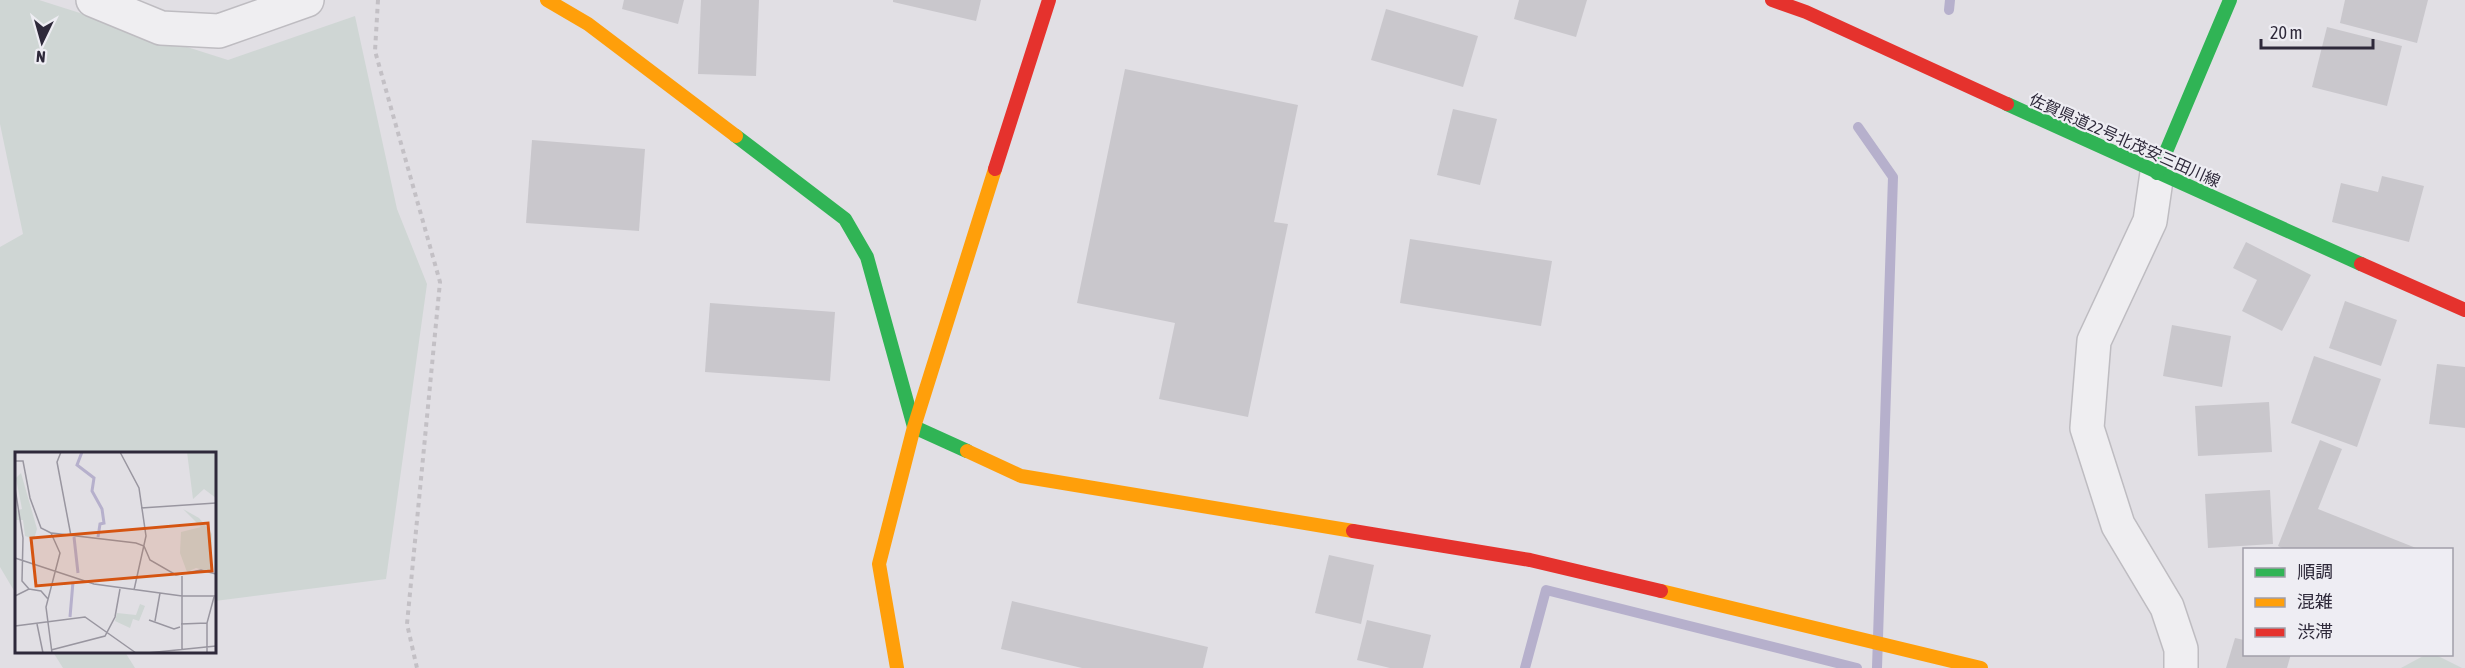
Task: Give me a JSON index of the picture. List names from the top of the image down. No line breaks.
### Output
{"streets":{"street":["佐賀県道22号北茂安三田川線"]},"legend":["順調","混雑","渋滞"],"scale_bar":"20 m","north":"bottom"}
